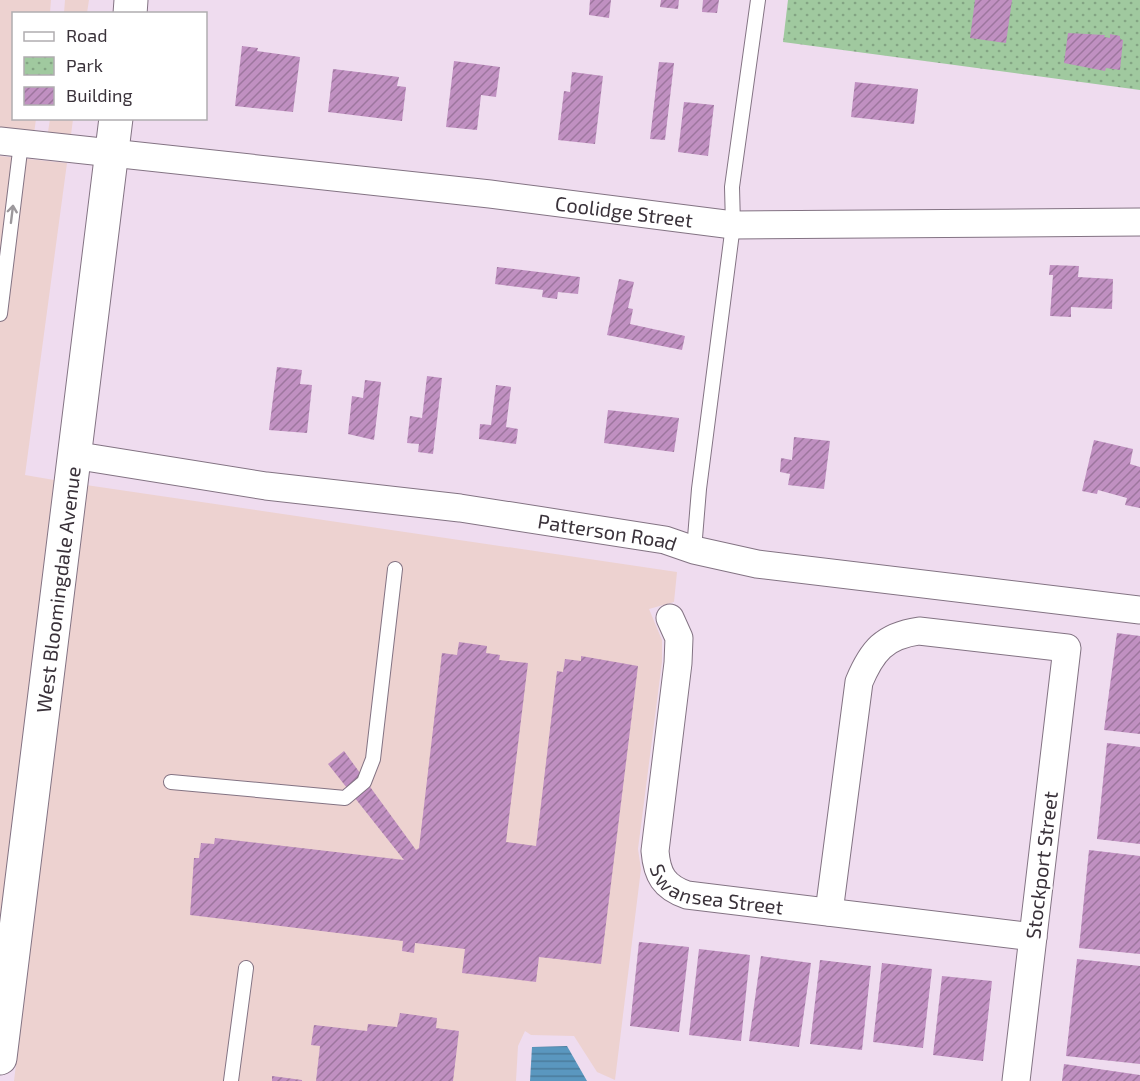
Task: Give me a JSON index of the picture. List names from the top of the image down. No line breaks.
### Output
{"streets":{"main road":["West Bloomingdale Avenue"],"street":["Coolidge Street","Patterson Road","Stockport Street","Swansea Street"]},"crossings":[["Coolidge Street","West Bloomingdale Avenue"],["Patterson Road","West Bloomingdale Avenue"],["Stockport Street","Swansea Street"]],"legend":["Road","Park","Building"]}
